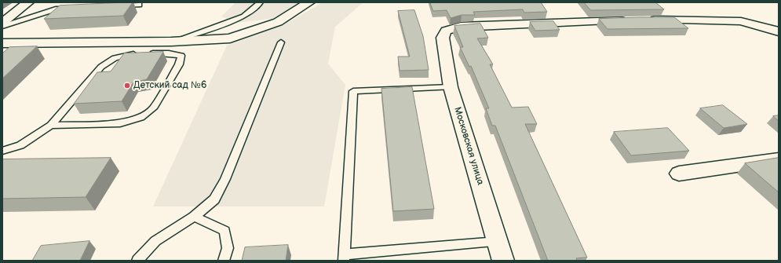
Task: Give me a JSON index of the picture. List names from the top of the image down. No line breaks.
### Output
{"streets":{"street":["Московская улица"]},"places":["Детский сад №6"]}
